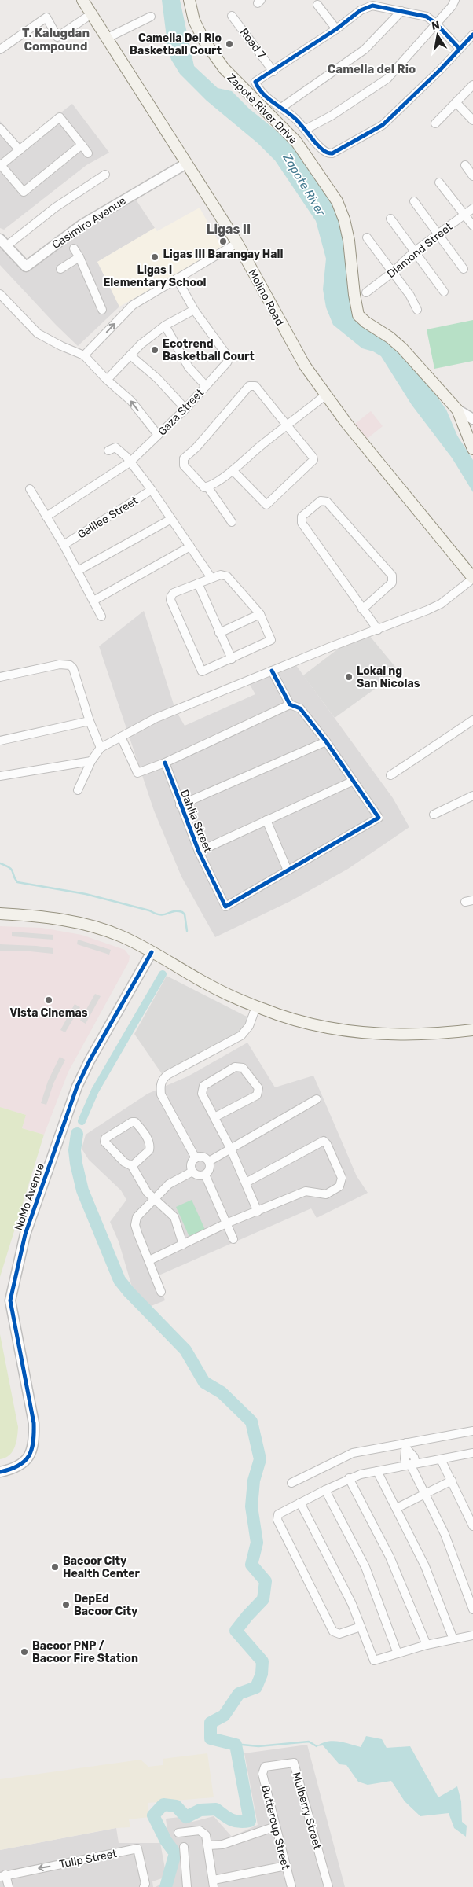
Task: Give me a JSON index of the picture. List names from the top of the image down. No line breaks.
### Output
{"streets":{"main road":["Zapote River Drive","Molino Road"],"street":["Road 7","Casimiro Avenue","Diamond Street","Gaza Street","Galilee Street","Dahlia Street","NoMo Avenue","Mulberry Street","Buttercup Street","Tulip Street"]},"crossings":[["Casimiro Avenue","Molino Road"],["Mulberry Street","Buttercup Street"]],"districts":["T. Kalugdan Compound","Camella del Rio","Ligas II"],"water":["Zapote River"],"places":["Camella Del Rio Basketball Court","Ligas III Barangay Hall","Ligas I Elementary School","Ecotrend Basketball Court","Lokal ng San Nicolas","Vista Cinemas","Bacoor City Health Center","DepEd Bacoor City","Bacoor PNP / Bacoor Fire Station"],"north":"top"}
